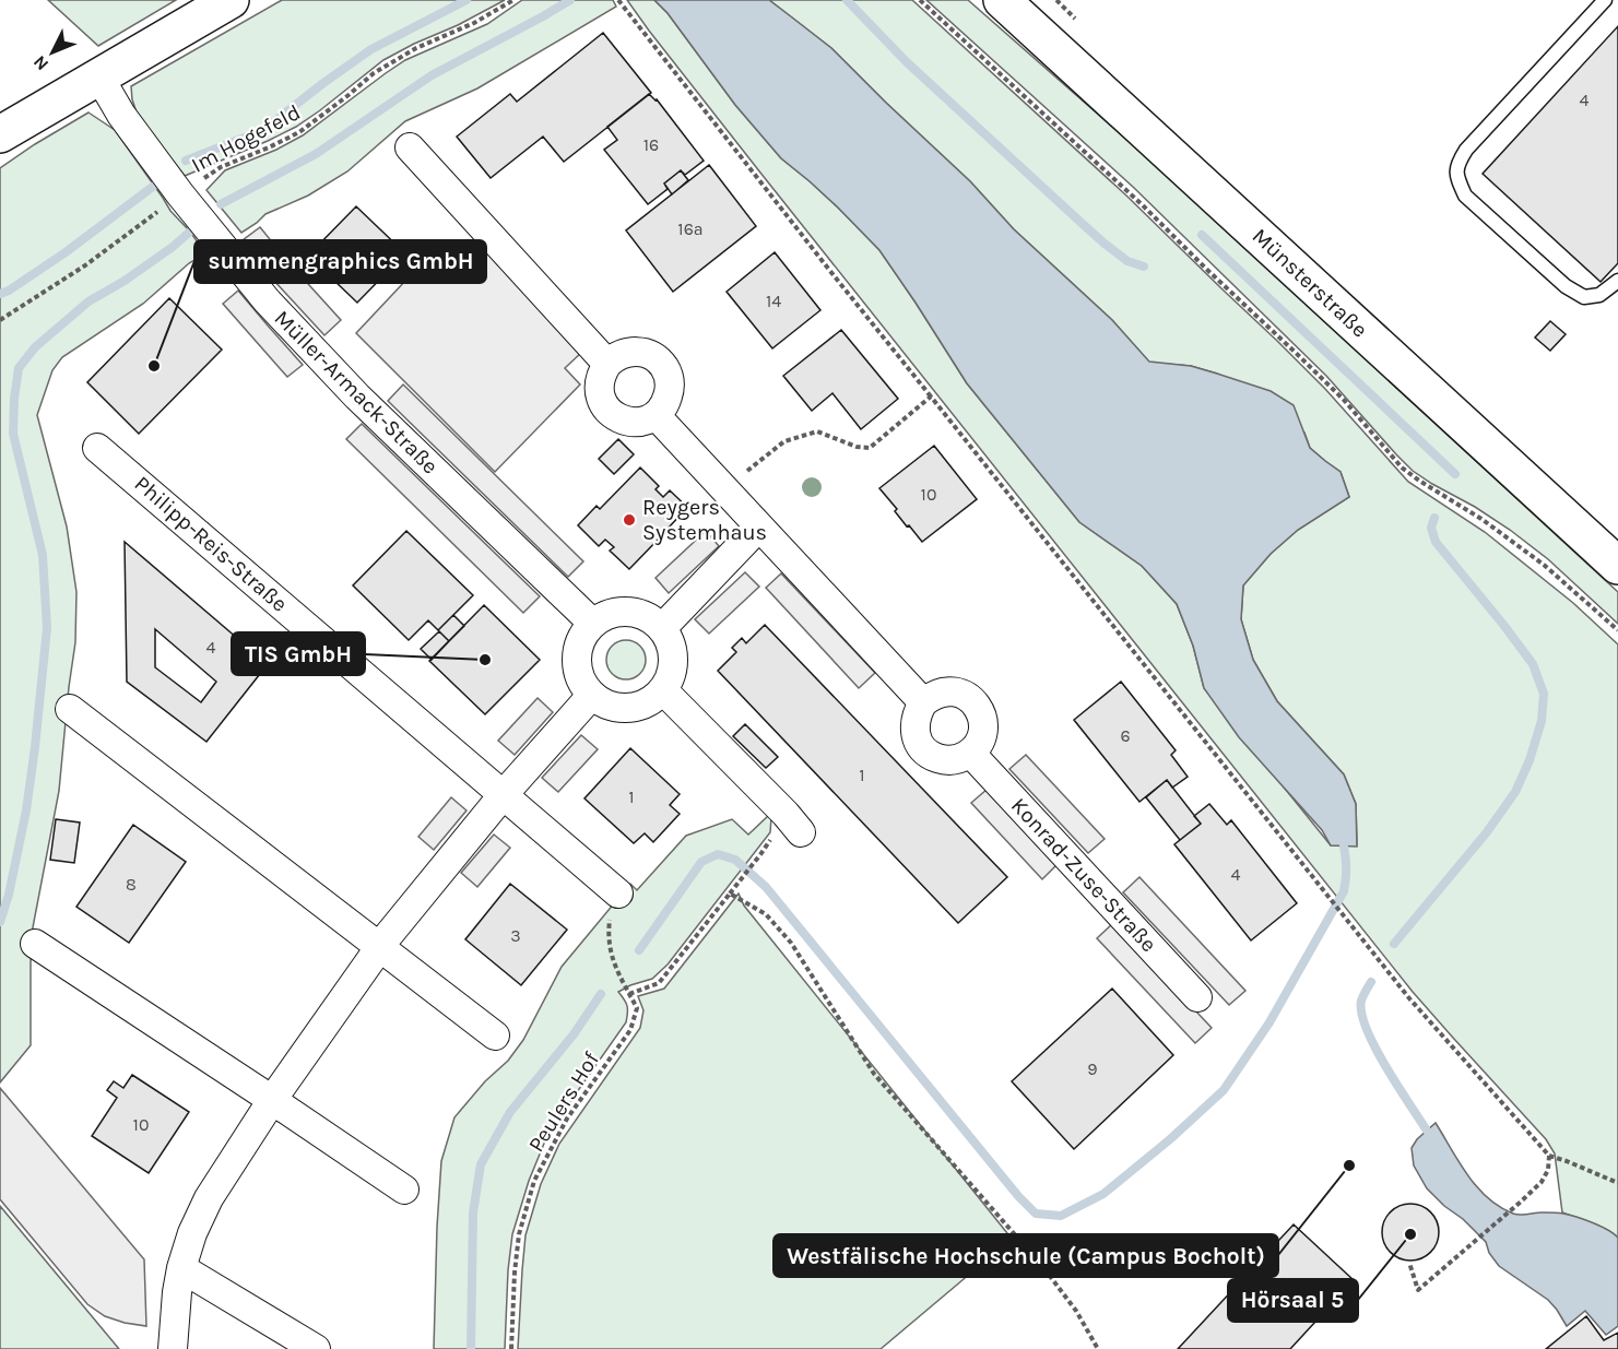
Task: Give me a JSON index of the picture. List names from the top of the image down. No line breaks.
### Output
{"streets":{"main road":["Münsterstraße"],"street":["Müller-Armack-Straße","Philipp-Reis-Straße","Konrad-Zuse-Straße"],"path":["Im Hogefeld","Peulers Hof"]},"crossings":[["Im Hogefeld","Müller-Armack-Straße"]],"places":["summengraphics GmbH","Reygers Systemhaus","TIS GmbH","Westfälische Hochschule (Campus Bocholt)","Hörsaal 5"],"house_numbers":["4","16","16a","14","10","4","6","1","1","4","8","3","9","10"],"north":"bottom left"}
